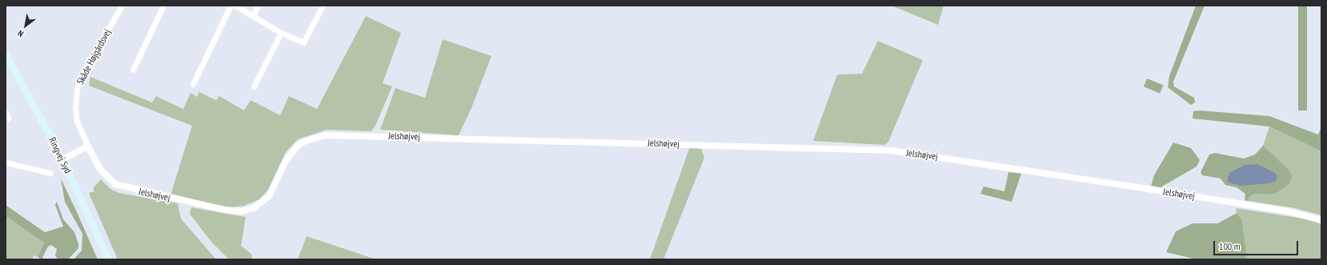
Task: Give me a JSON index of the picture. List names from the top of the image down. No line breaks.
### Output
{"streets":{"main road":["Ringvej Syd"],"street":["Skåde Højgårdsvej","Jelshøjvej"]},"crossings":[["Skåde Højgårdsvej","Jelshøjvej"]],"scale_bar":"100 m","north":"bottom left"}
